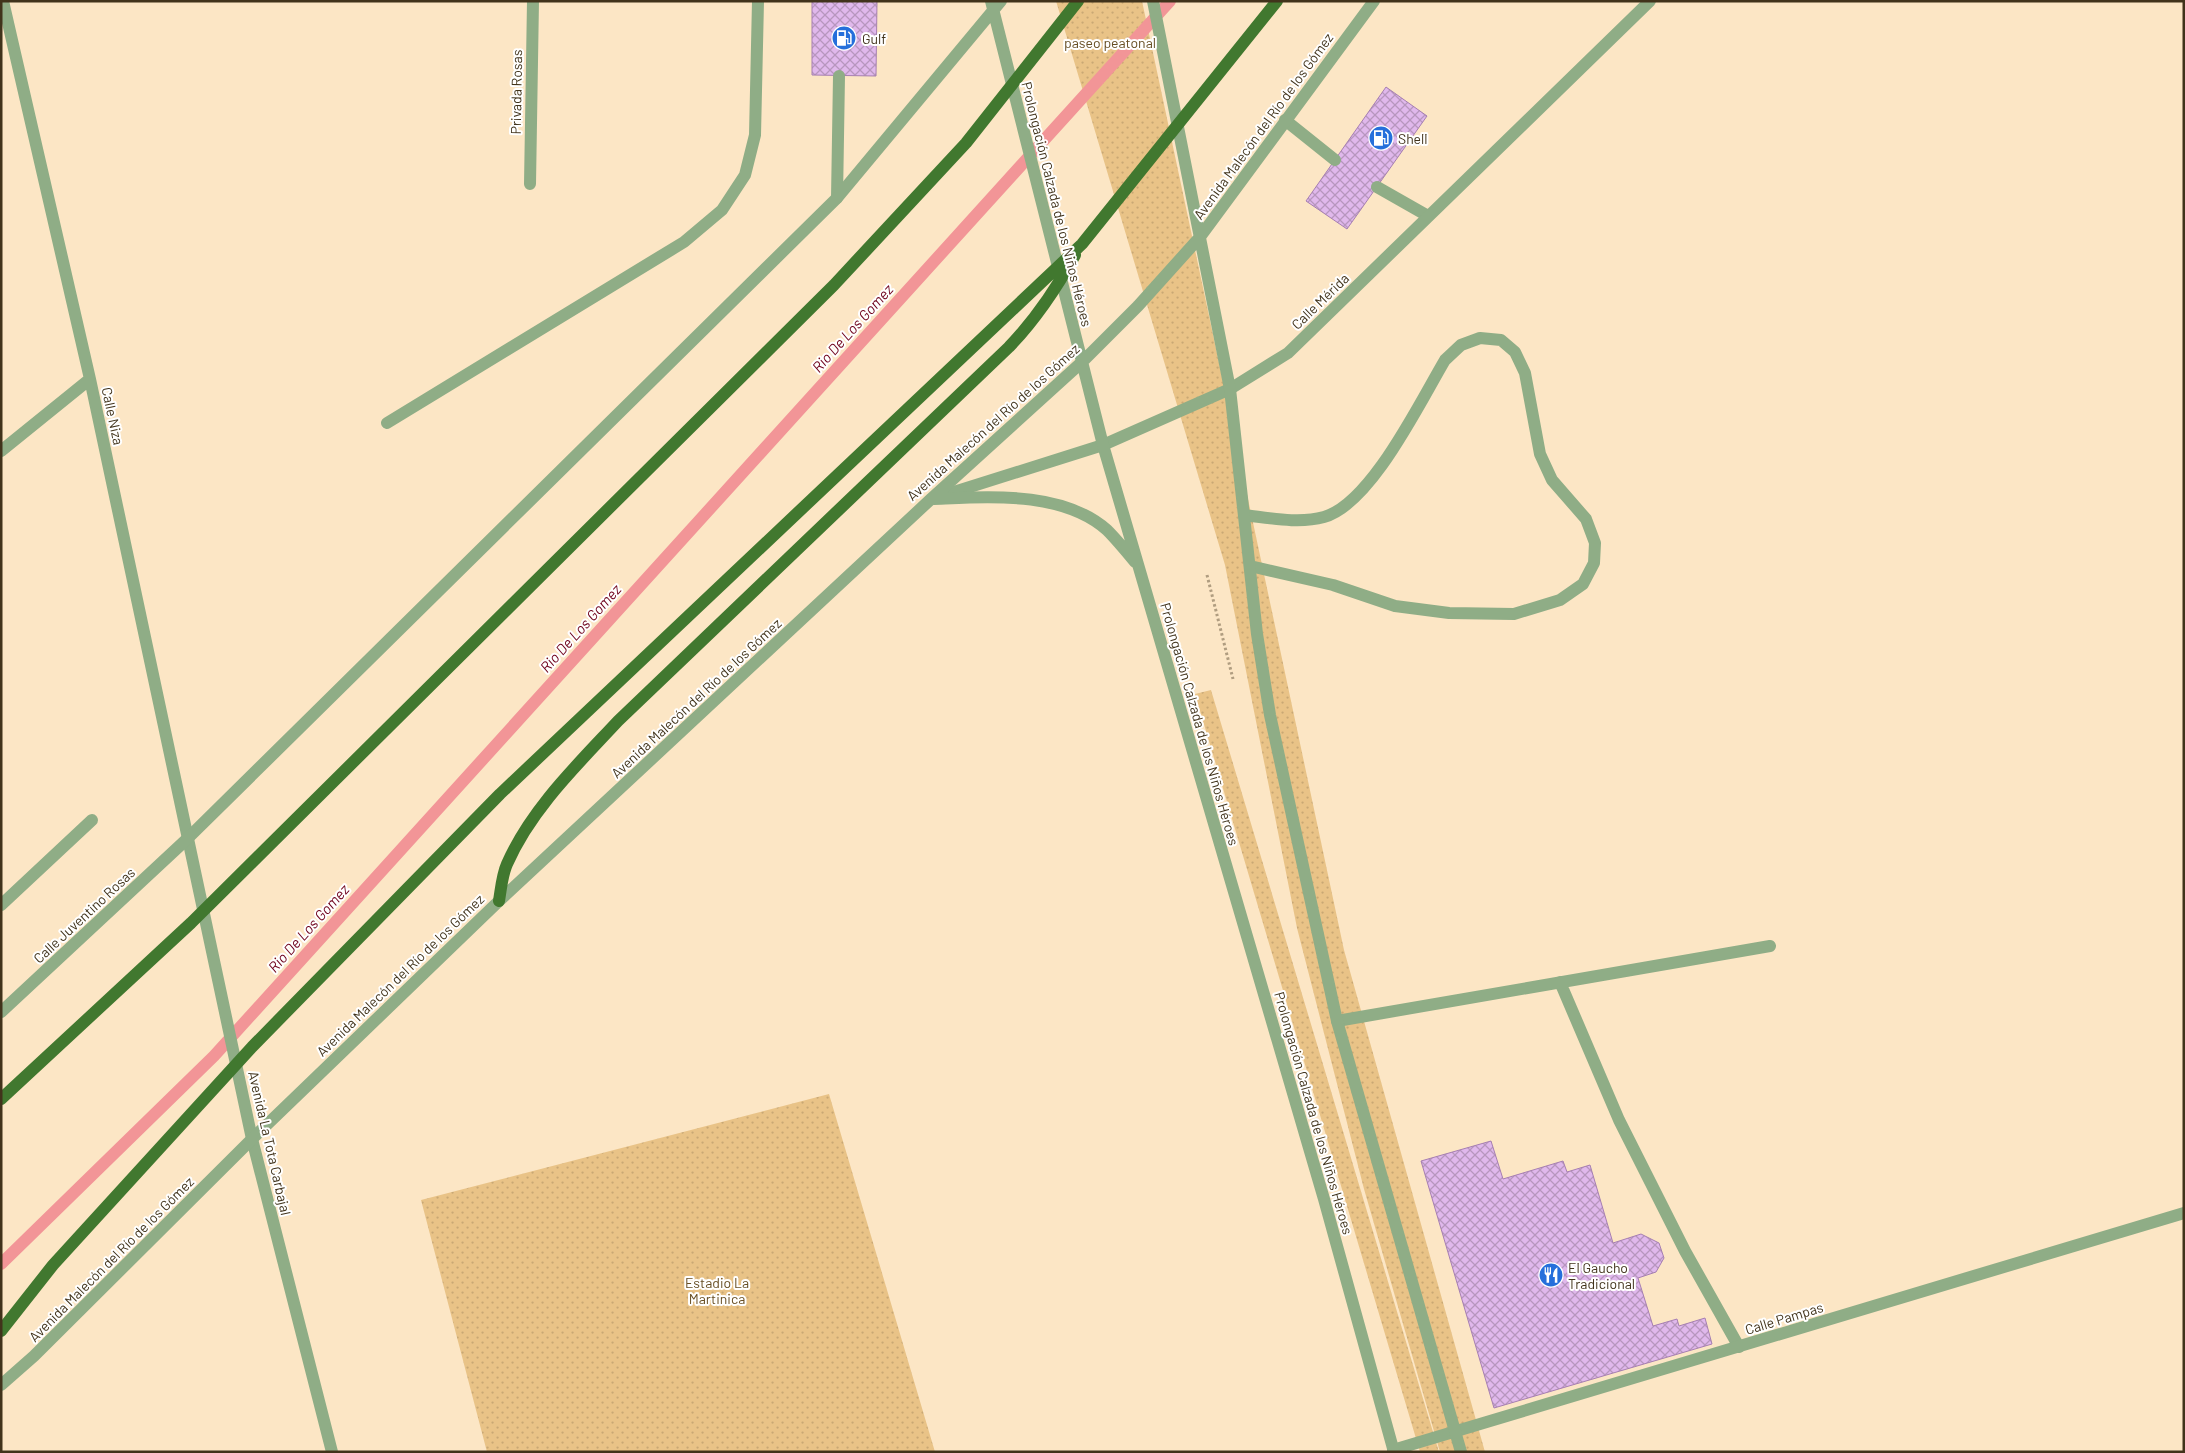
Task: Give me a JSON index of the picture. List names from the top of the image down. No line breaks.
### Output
{"streets":{"main road":["Avenida Malecón del Río de los Gómez"],"street":["Privada Rosas","Prolongación Calzada de los Niños Héroes","Calle Mérida","Calle Niza","Calle Juventino Rosas","Avenida La Tota Carbajal","Calle Pampas"]},"crossings":[["Avenida Malecón del Río de los Gómez","Prolongación Calzada de los Niños Héroes"],["Avenida Malecón del Río de los Gómez","Calle Mérida"],["Avenida Malecón del Río de los Gómez","Avenida La Tota Carbajal"],["Prolongación Calzada de los Niños Héroes","Calle Mérida"],["Prolongación Calzada de los Niños Héroes","Calle Pampas"],["Calle Niza","Calle Juventino Rosas"],["Calle Niza","Avenida La Tota Carbajal"],["Calle Juventino Rosas","Avenida La Tota Carbajal"]],"water":["Rio De Los Gomez"],"parks":["paseo peatonal","Estadio La Martinica"],"places":{"fuel station":["Gulf","Shell"],"restaurant":["El Gaucho Tradicional"]}}
